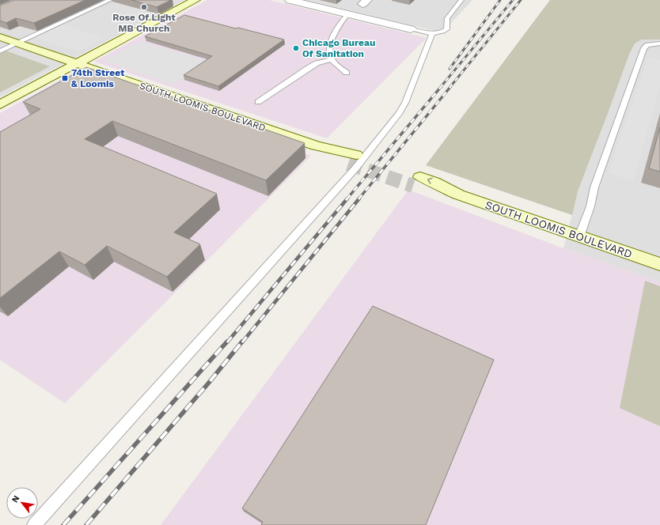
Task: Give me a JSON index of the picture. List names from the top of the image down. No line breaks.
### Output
{"streets":{"street":["SOUTH LOOMIS BOULEVARD"]},"places":{"other":["Rose Of Light MB Church","Chicago Bureau Of Sanitation"],"transit":["74th Street & Loomis"]},"north":"top left"}
